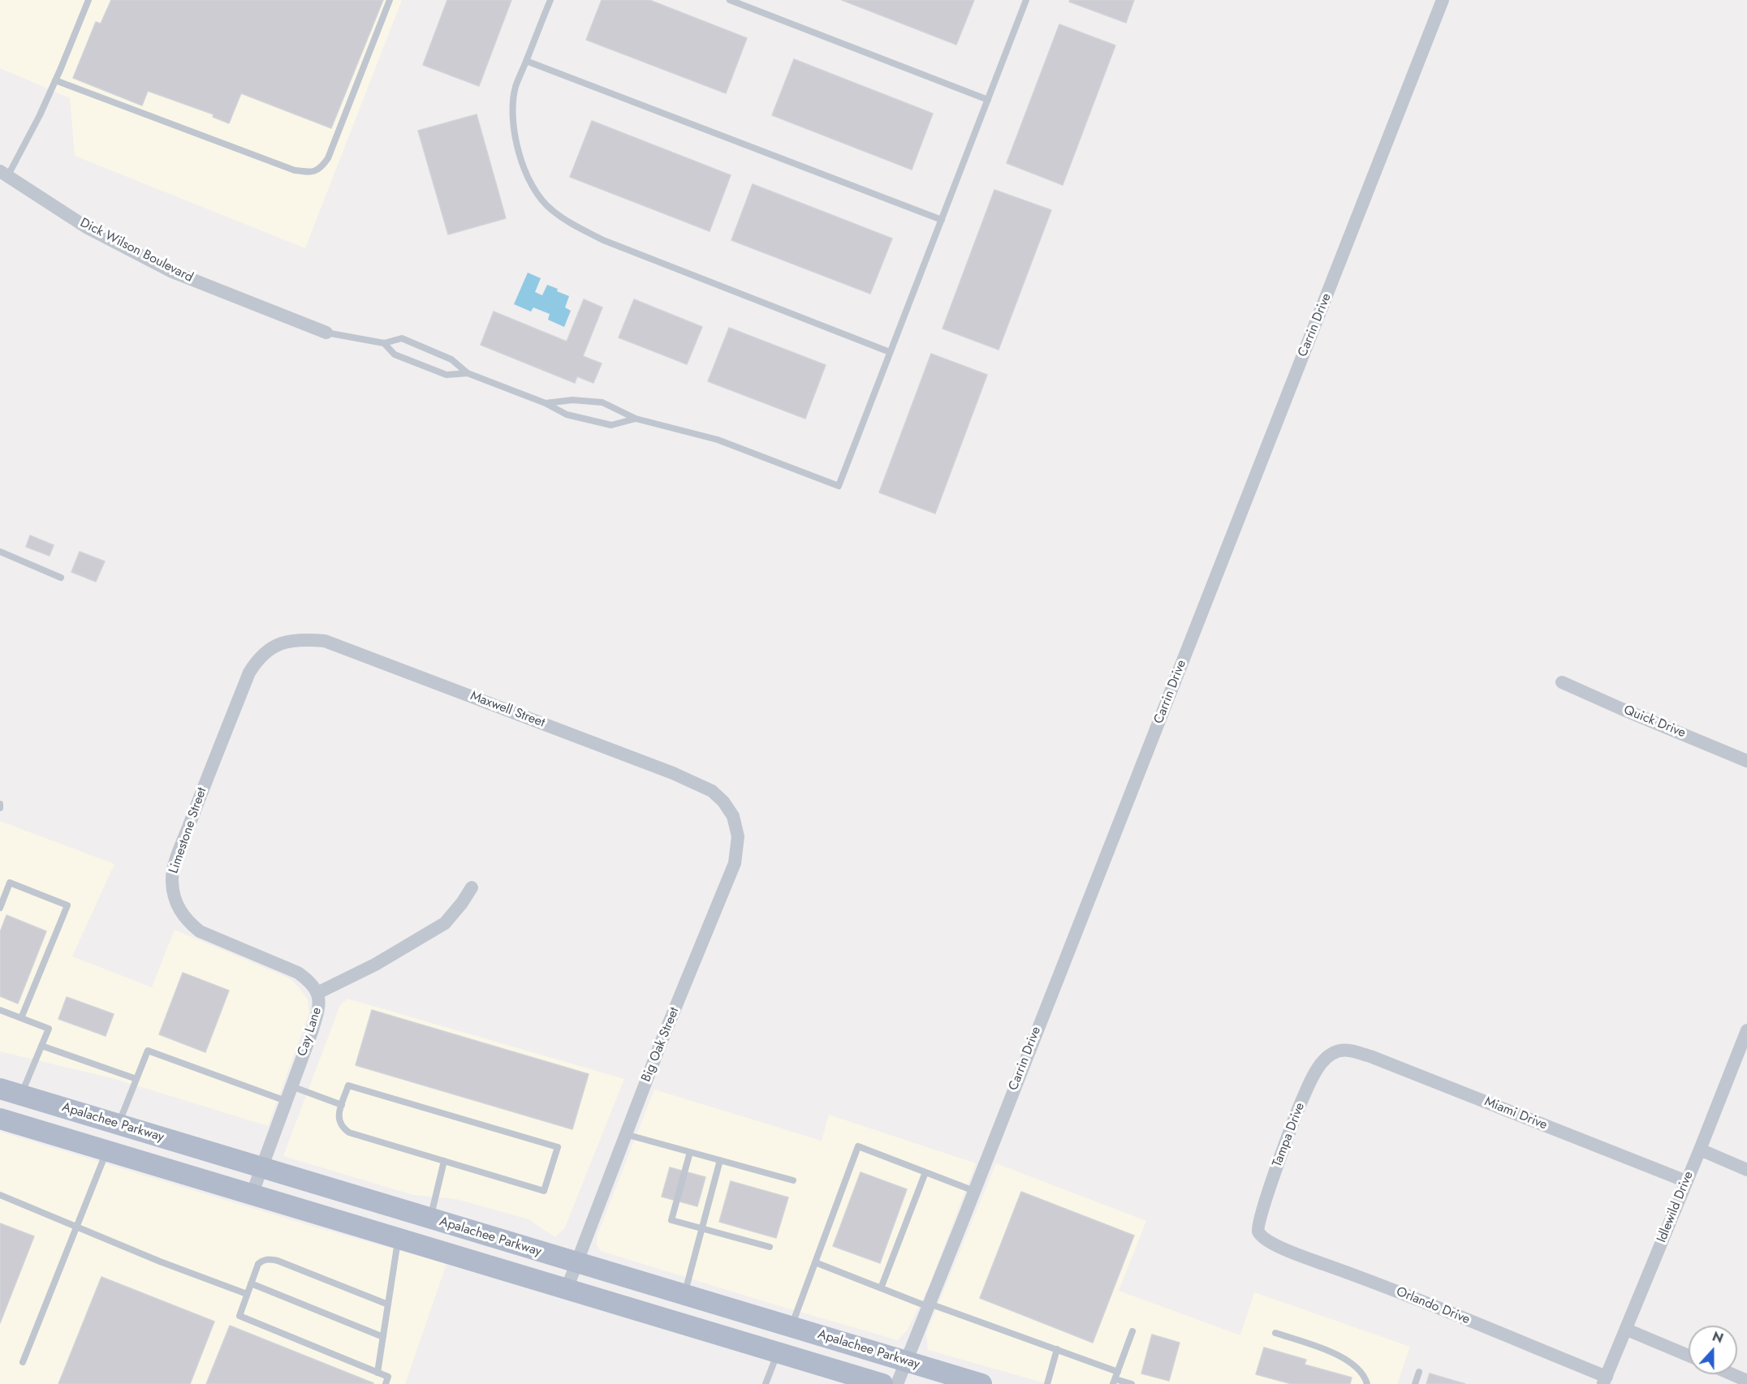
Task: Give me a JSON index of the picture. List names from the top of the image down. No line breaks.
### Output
{"streets":{"main road":["Apalachee Parkway"],"street":["Dick Wilson Boulevard","Carrin Drive","Maxwell Street","Quick Drive","Limestone Street","Cay Lane","Big Oak Street","Miami Drive","Tampa Drive","Idlewild Drive","Orlando Drive"]},"crossings":[["Carrin Drive","Apalachee Parkway"],["Maxwell Street","Limestone Street"],["Maxwell Street","Big Oak Street"],["Limestone Street","Cay Lane"],["Cay Lane","Apalachee Parkway"],["Big Oak Street","Apalachee Parkway"],["Miami Drive","Tampa Drive"],["Miami Drive","Idlewild Drive"],["Tampa Drive","Orlando Drive"],["Idlewild Drive","Orlando Drive"]],"north":"top"}
